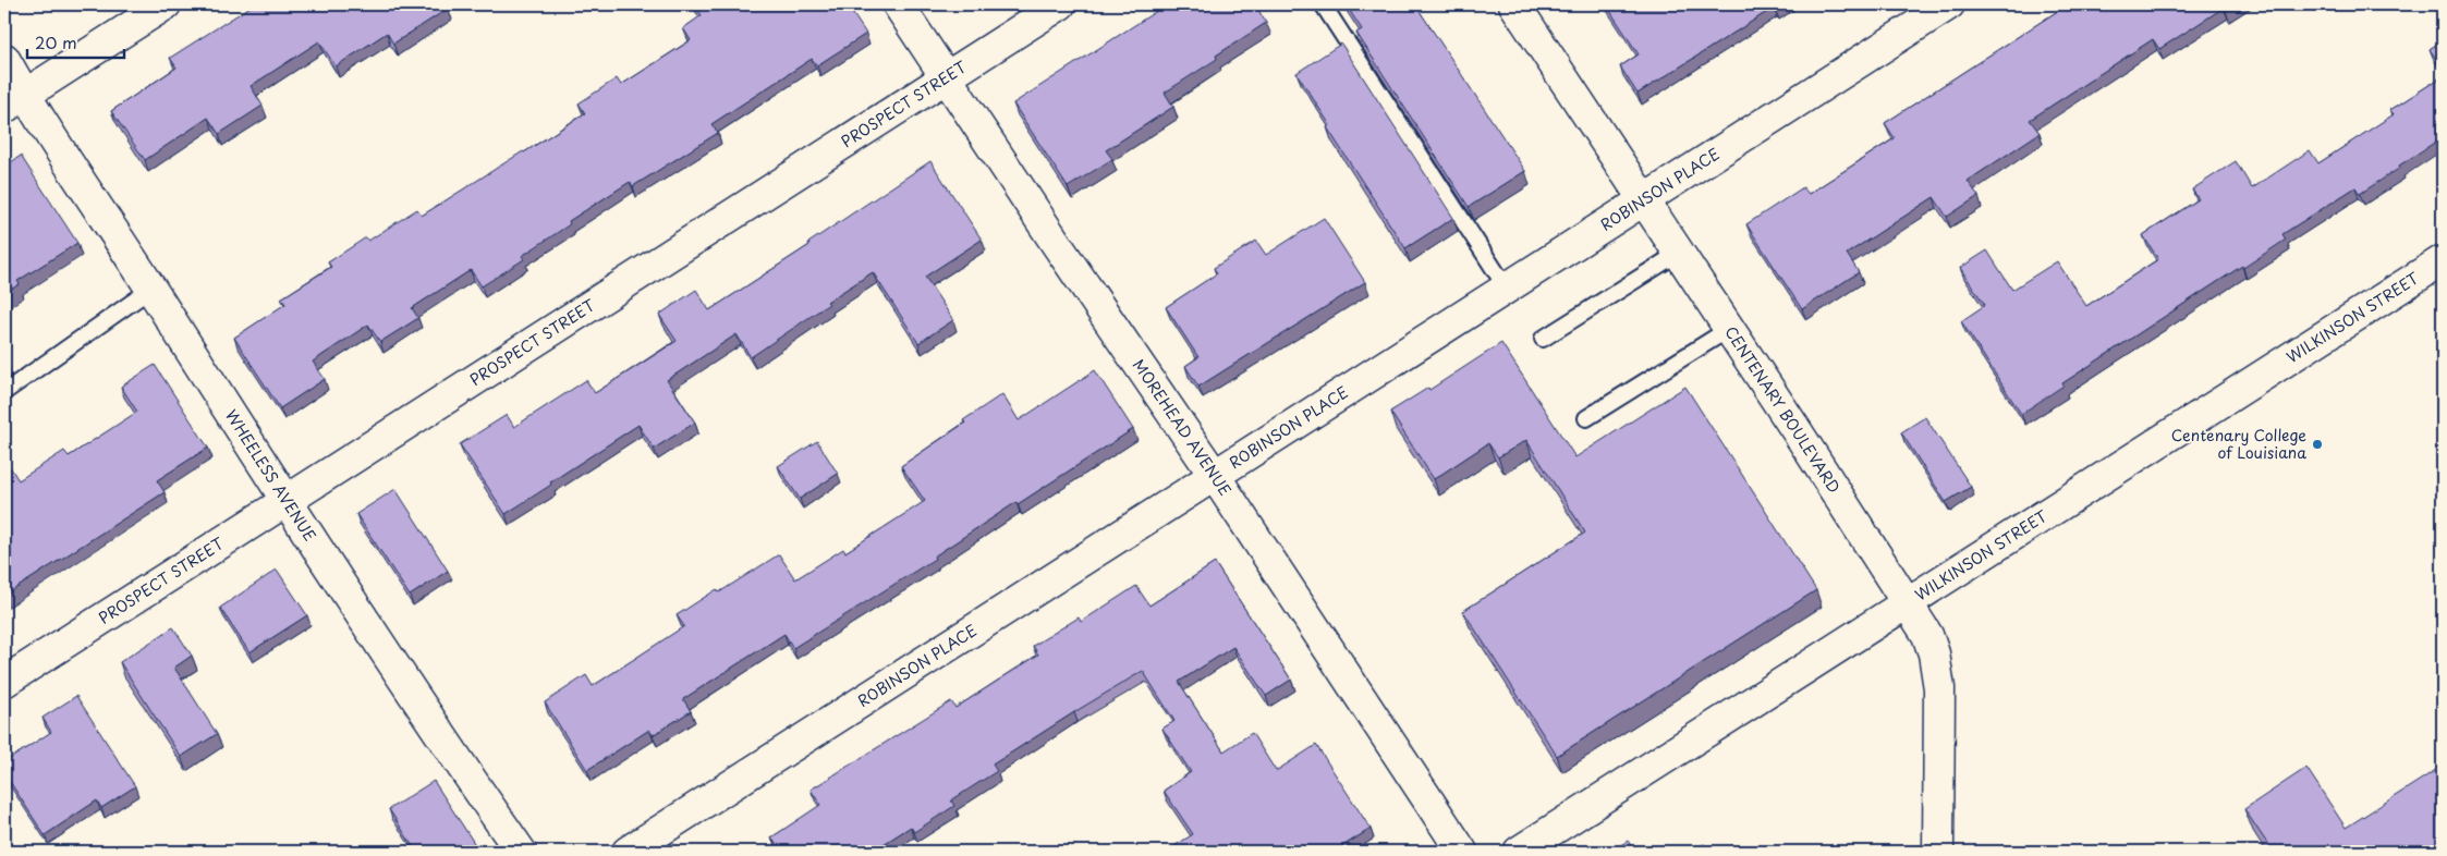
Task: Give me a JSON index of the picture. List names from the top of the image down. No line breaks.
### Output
{"streets":{"street":["PROSPECT STREET","ROBINSON PLACE","WILKINSON STREET","CENTENARY BOULEVARD","MOREHEAD AVENUE","WHEELESS AVENUE"]},"crossings":[["PROSPECT STREET","MOREHEAD AVENUE"],["PROSPECT STREET","WHEELESS AVENUE"],["ROBINSON PLACE","CENTENARY BOULEVARD"],["ROBINSON PLACE","MOREHEAD AVENUE"],["WILKINSON STREET","CENTENARY BOULEVARD"]],"places":["Centenary College of Louisiana"],"scale_bar":"20 m"}
